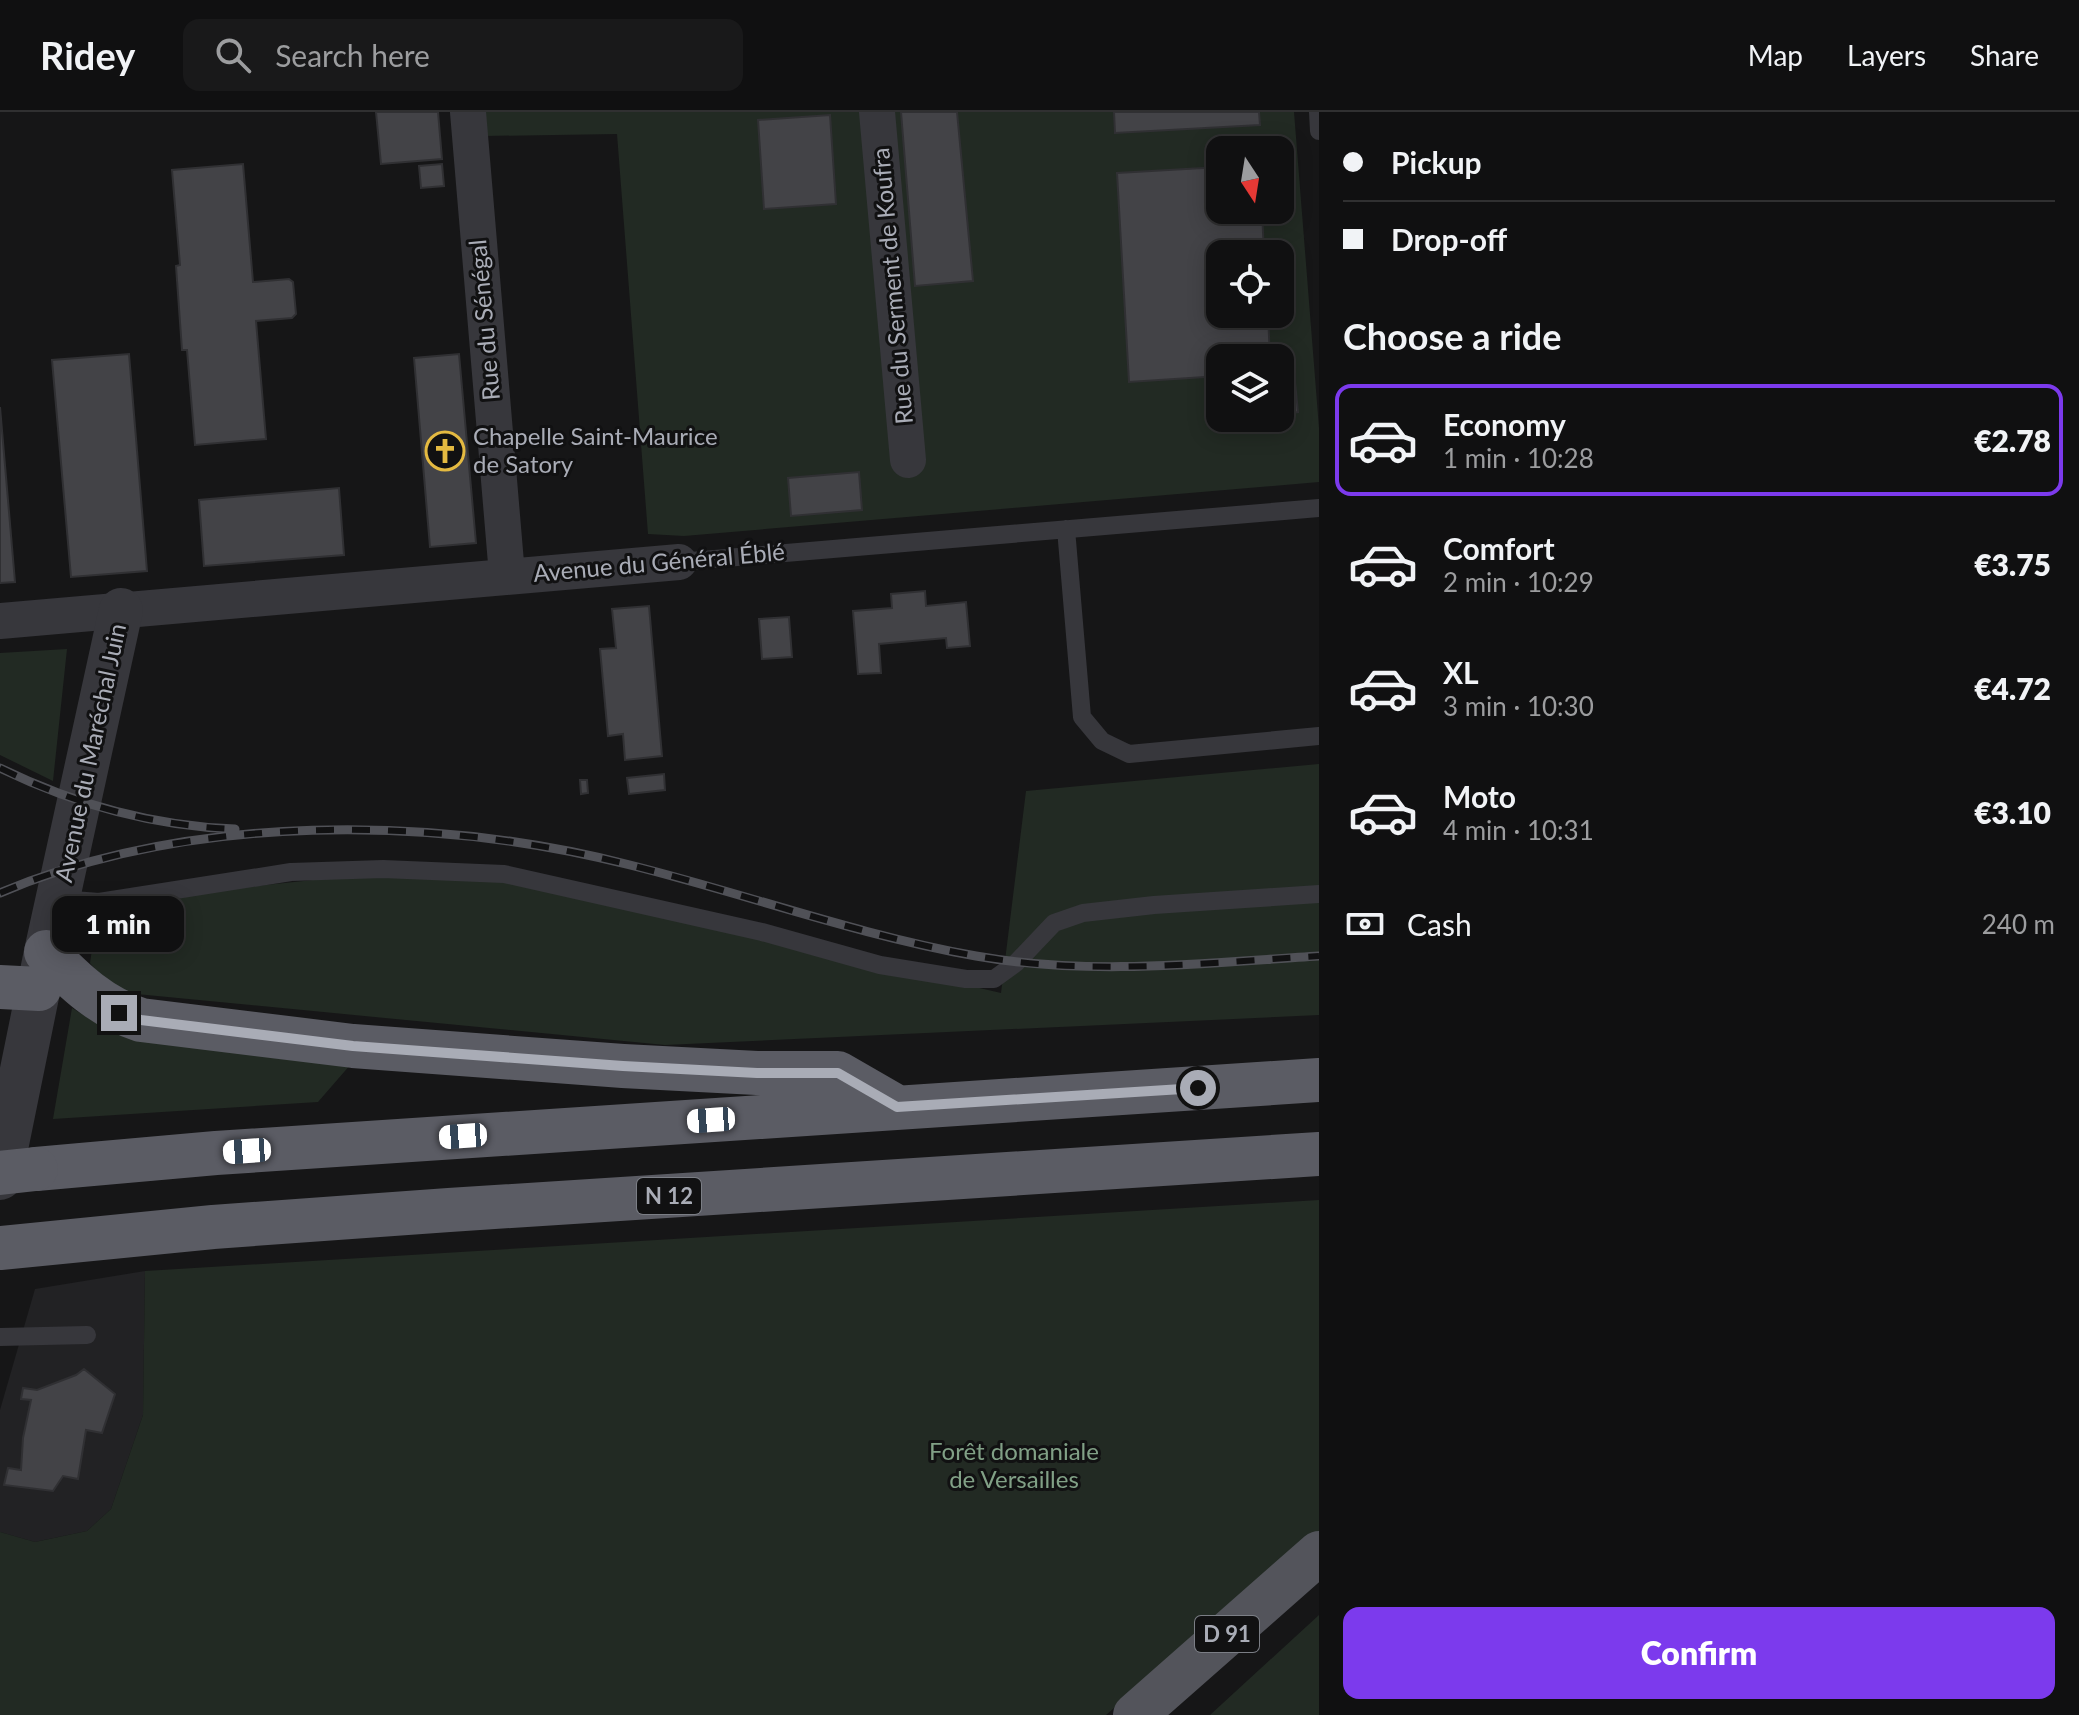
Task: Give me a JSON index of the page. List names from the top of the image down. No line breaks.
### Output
{"streets":{"highway":["N 12"],"main road":["D 91"],"street":["Rue du Serment de Koufra","Rue du Sénégal","Avenue du Général Éblé","Avenue du Maréchal Juin"]},"crossings":[["Rue du Sénégal","Avenue du Général Éblé"],["Avenue du Général Éblé","Avenue du Maréchal Juin"]],"parks":["Forêt domaniale de Versailles"],"places":{"church":["Chapelle Saint-Maurice de Satory"]},"north":"bottom","page":{"header":"Ridey","search":"Search here","nav":["Map","Layers","Share"],"banner":["Pickup","Drop-off"],"heading":"Choose a ride","list":[{"name":"Economy","note":"1 min · 10:28","value":"€2.78"},{"name":"Comfort","note":"2 min · 10:29","value":"€3.75"},{"name":"XL","note":"3 min · 10:30","value":"€4.72"},{"name":"Moto","note":"4 min · 10:31","value":"€3.10"}],"pay":["Cash","240 m"],"bubble":"1 min","buttons":"Confirm"}}
